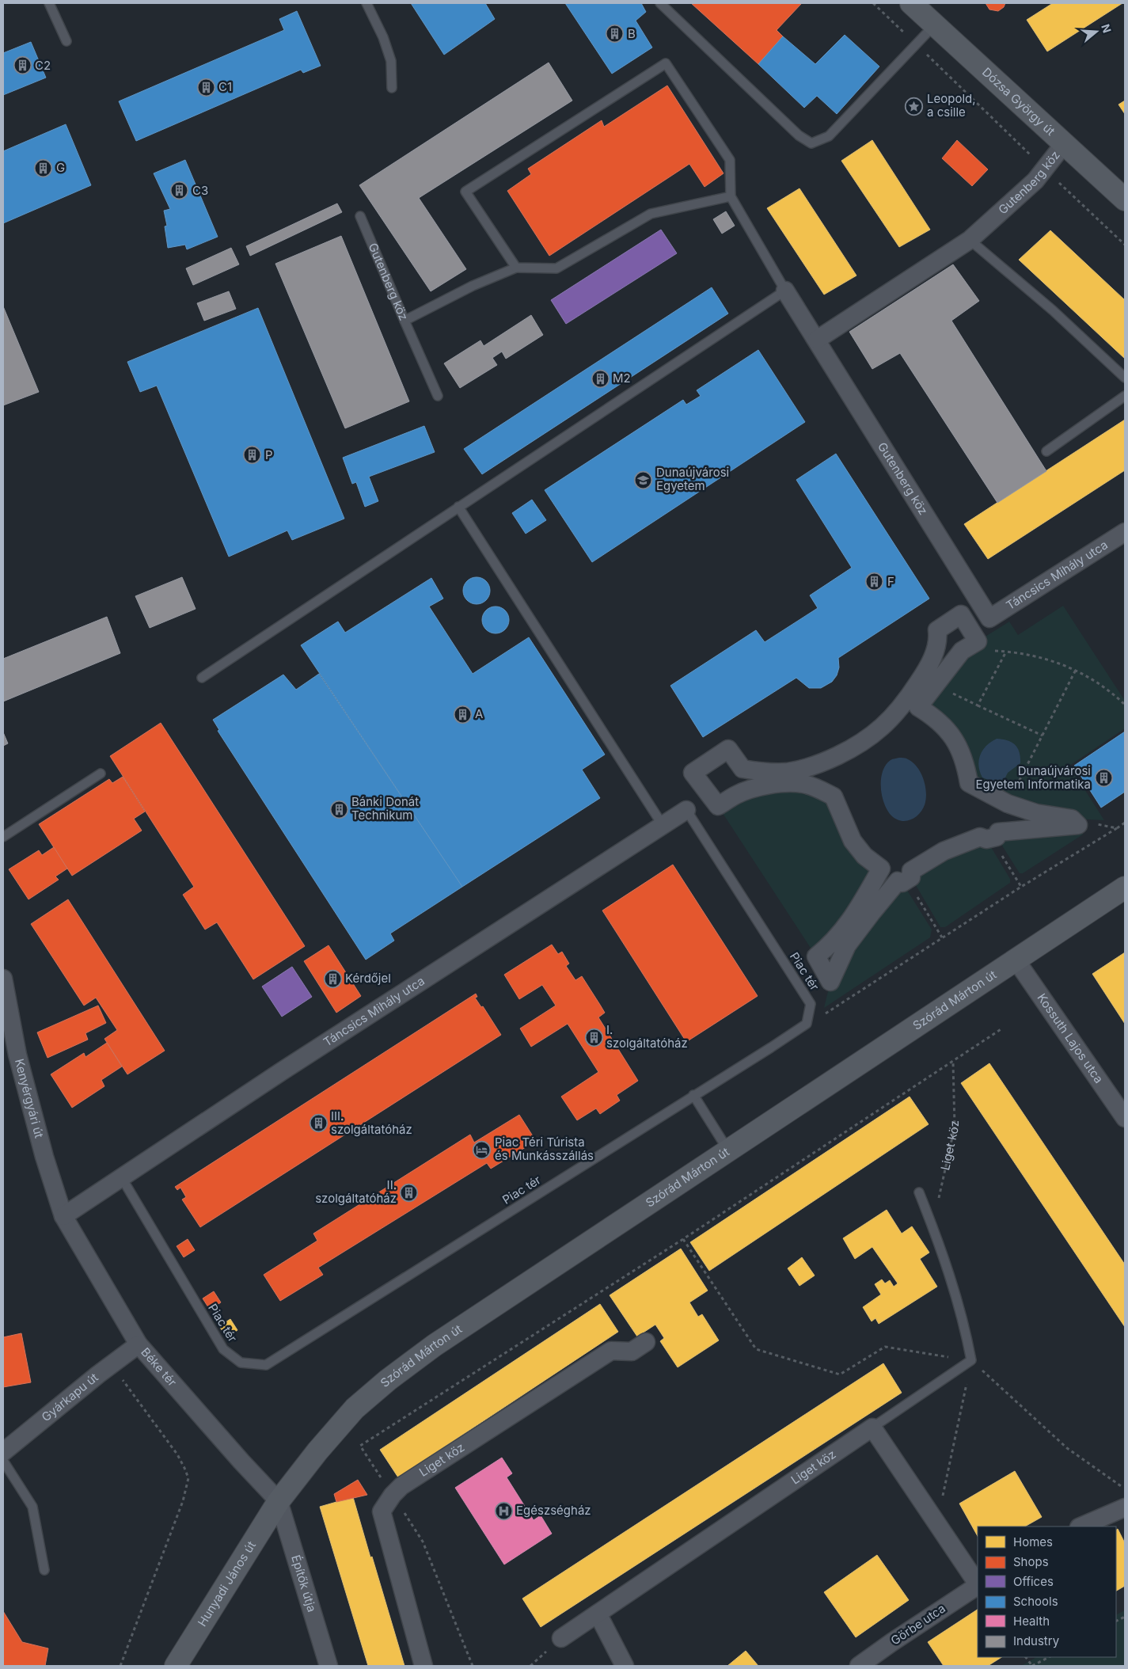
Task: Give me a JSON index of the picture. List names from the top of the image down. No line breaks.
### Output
{"streets":{"street":["Dózsa György út","Gutenberg köz","Táncsics Mihály utca","Szórád Márton út","Kossuth Lajos utca","Kenyérgyári út","Liget köz","Béke tér","Gyárkapu út","Hunyadi János út","Építők útja","Görbe utca"],"lane":["Piac tér"]},"crossings":[["Dózsa György út","Gutenberg köz"],["Gutenberg köz","Táncsics Mihály utca"],["Táncsics Mihály utca","Piac tér"],["Táncsics Mihály utca","Kenyérgyári út"],["Táncsics Mihály utca","Béke tér"],["Szórád Márton út","Kossuth Lajos utca"],["Szórád Márton út","Béke tér"],["Szórád Márton út","Hunyadi János út"],["Szórád Márton út","Építők útja"],["Kenyérgyári út","Béke tér"],["Béke tér","Gyárkapu út"],["Béke tér","Hunyadi János út"],["Béke tér","Építők útja"],["Hunyadi János út","Építők útja"]],"places":{"building":["B","C2","C1","G","C3","M2","P","F","A","Dunaújvárosi Egyetem Informatika","Bánki Donát Technikum","Kérdőjel","I. szolgáltatóház","III. szolgáltatóház","II. szolgáltatóház"],"place":["Leopold, a csille"],"school or university":["Dunaújvárosi Egyetem"],"hotel":["Piac Téri Túrista és Munkásszállás"],"hospital":["Egészségház"]},"legend":["Homes","Shops","Offices","Schools","Health","Industry"],"north":"right"}
